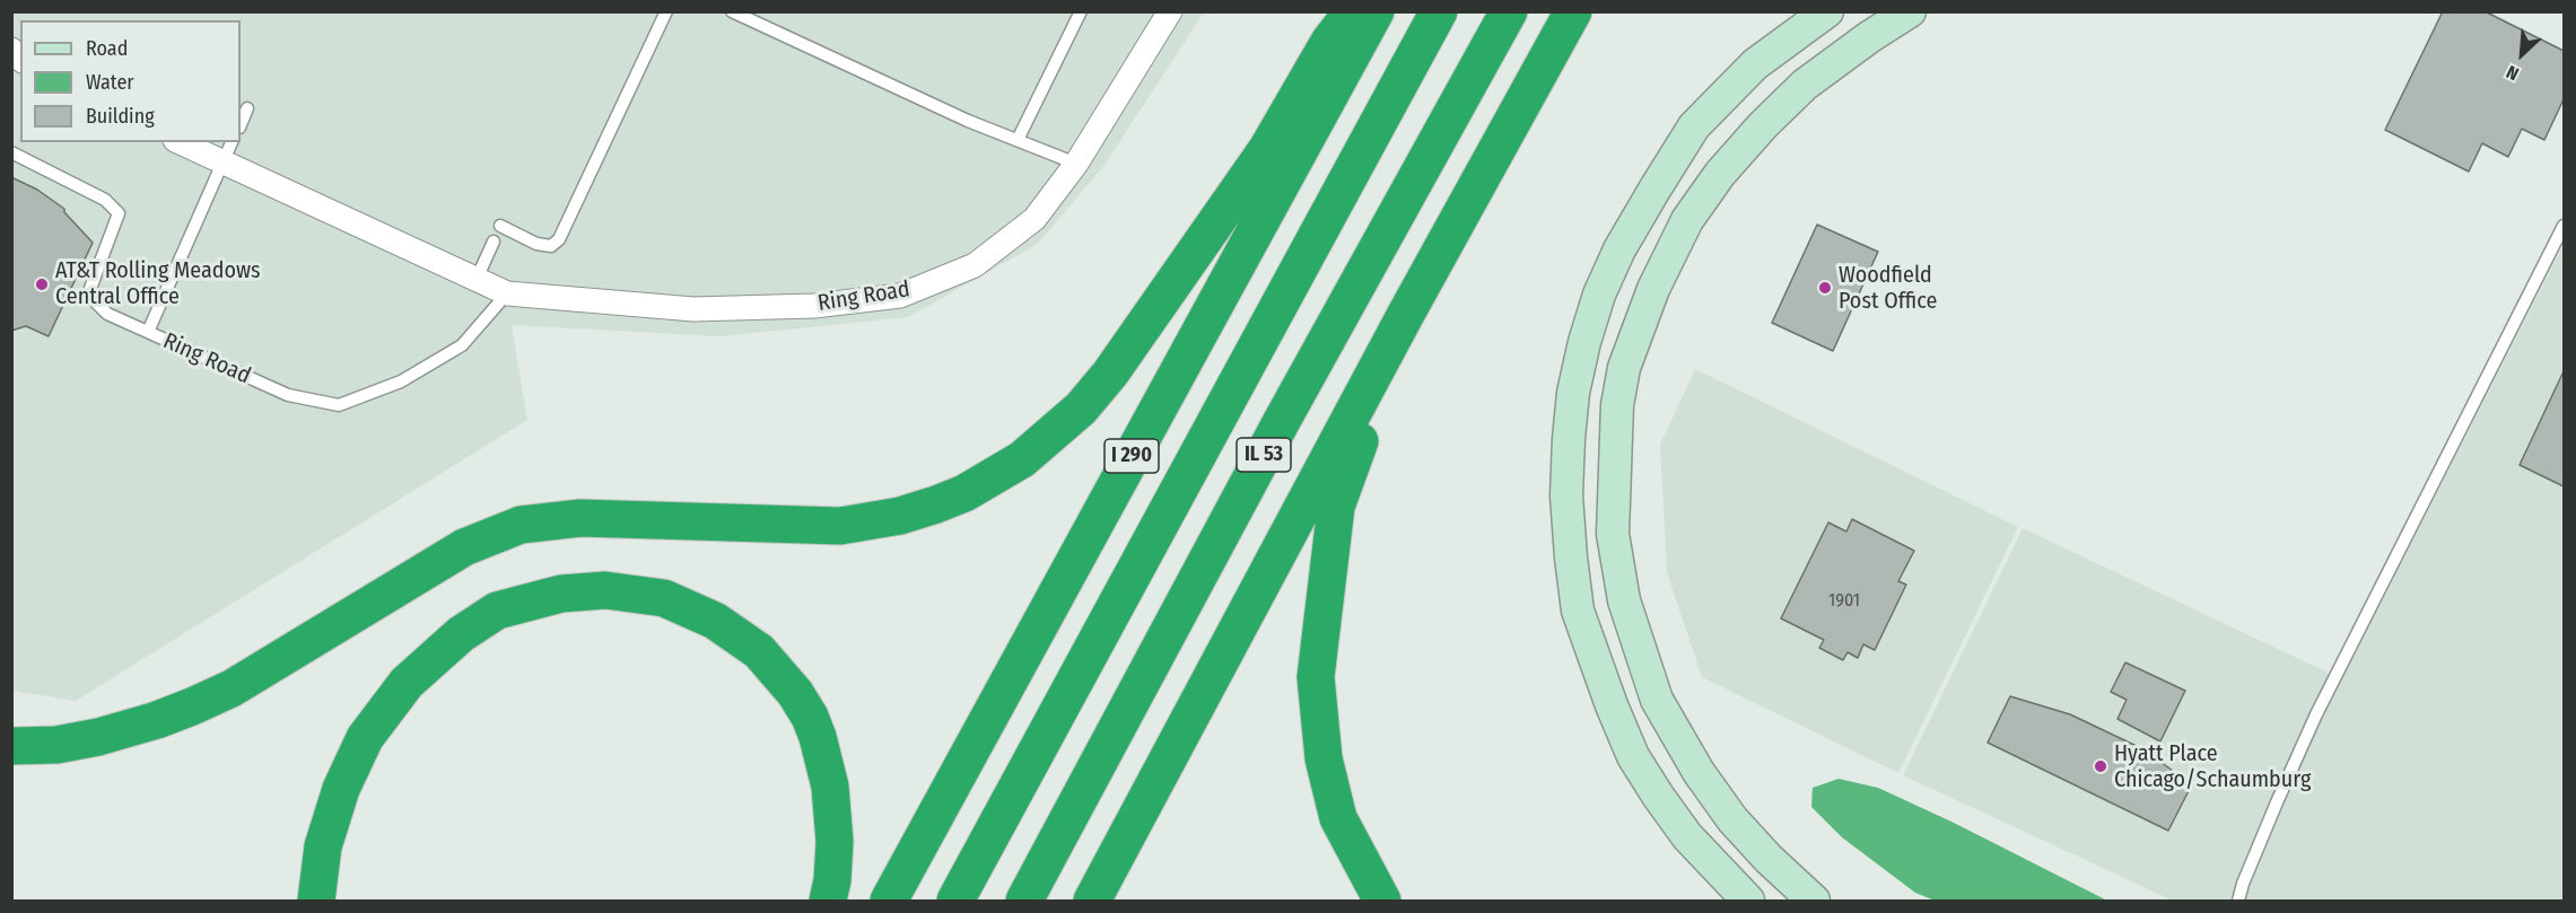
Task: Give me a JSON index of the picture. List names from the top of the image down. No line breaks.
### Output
{"streets":{"highway":["IL 53","I 290"],"street":["Ring Road"]},"places":["AT&T Rolling Meadows Central Office","Woodfield Post Office","Hyatt Place Chicago/Schaumburg"],"house_numbers":["1901"],"legend":["Road","Water","Building"],"north":"bottom left"}
